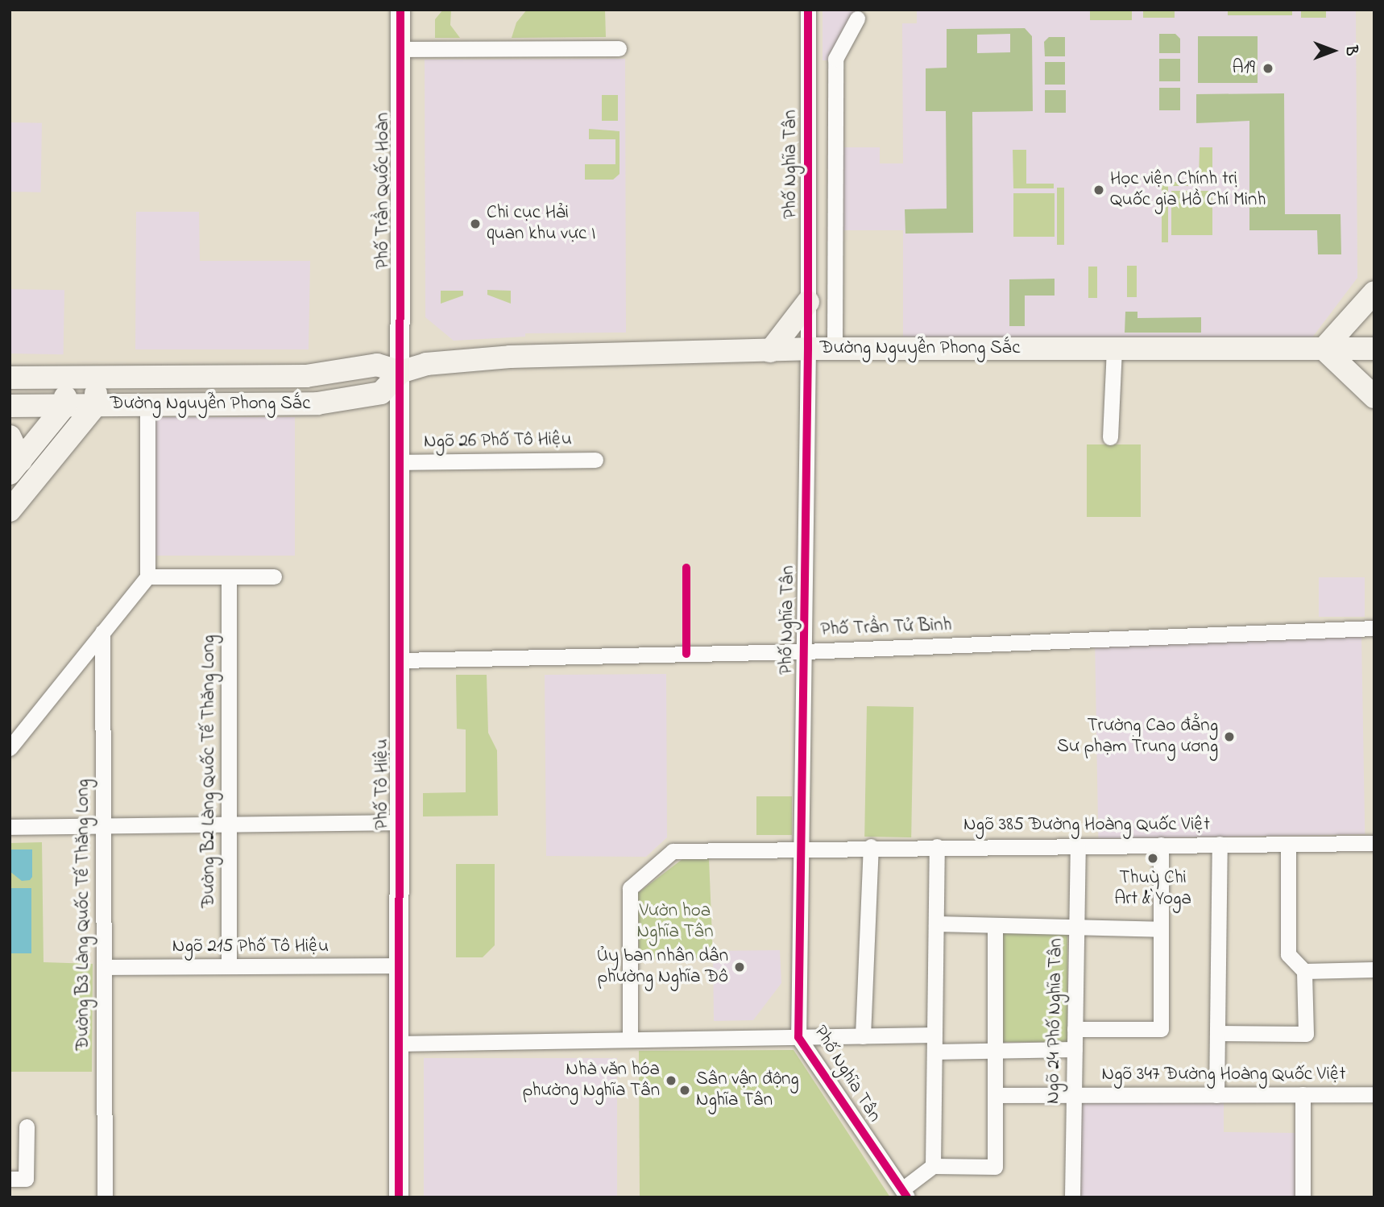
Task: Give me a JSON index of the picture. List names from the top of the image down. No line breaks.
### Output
{"streets":{"main road":["Đường Nguyễn Phong Sắc"],"street":["Phố Nghĩa Tân","Phố Trần Quốc Hoàn","Ngõ 26 Phố Tô Hiệu","Phố Trần Tử Bình","Đường B2 Làng Quốc Tế Thăng Long","Phố Tô Hiệu","Ngõ 385 Đường Hoàng Quốc Việt","Đường B3 Làng Quốc Tế Thăng Long","Ngõ 215 Phố Tô Hiệu","Ngõ 24 Phố Nghĩa Tân","Ngõ 347 Đường Hoàng Quốc Việt"]},"crossings":[["Phố Nghĩa Tân","Đường Nguyễn Phong Sắc"],["Phố Nghĩa Tân","Phố Trần Tử Bình"],["Phố Nghĩa Tân","Ngõ 385 Đường Hoàng Quốc Việt"],["Phố Trần Quốc Hoàn","Đường Nguyễn Phong Sắc"],["Phố Trần Quốc Hoàn","Phố Tô Hiệu"],["Đường Nguyễn Phong Sắc","Phố Tô Hiệu"],["Ngõ 26 Phố Tô Hiệu","Phố Tô Hiệu"],["Phố Trần Tử Bình","Phố Tô Hiệu"],["Đường B2 Làng Quốc Tế Thăng Long","Ngõ 215 Phố Tô Hiệu"],["Phố Tô Hiệu","Ngõ 215 Phố Tô Hiệu"],["Ngõ 385 Đường Hoàng Quốc Việt","Ngõ 24 Phố Nghĩa Tân"],["Đường B3 Làng Quốc Tế Thăng Long","Ngõ 215 Phố Tô Hiệu"],["Ngõ 24 Phố Nghĩa Tân","Ngõ 347 Đường Hoàng Quốc Việt"]],"parks":["Vườn hoa Nghĩa Tân"],"places":["A19","Học viện Chính trị Quốc gia Hồ Chí Minh","Chi cục Hải quan khu vực I","Trường Cao đẳng Sư phạm Trung ương","Thuỳ Chi Art & Yoga","Ủy ban nhân dân phường Nghĩa Đô","Nhà văn hóa phường Nghĩa Tân","Sân vận động Nghĩa Tân"],"north":"right"}
